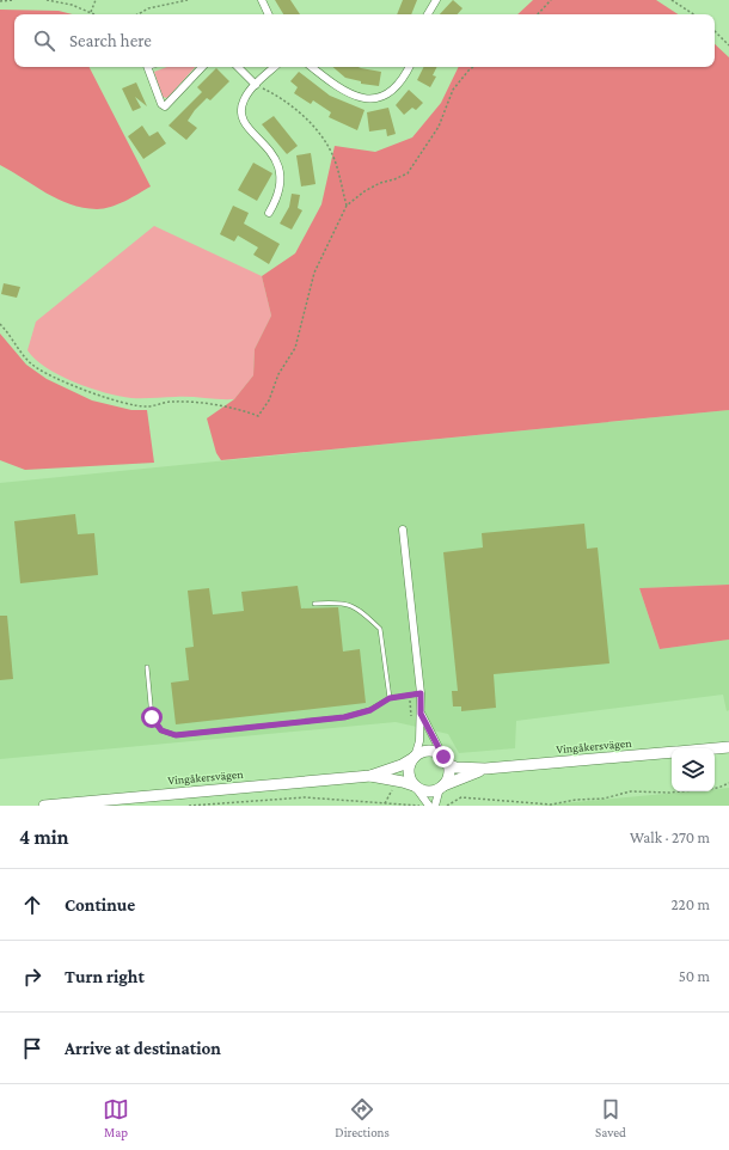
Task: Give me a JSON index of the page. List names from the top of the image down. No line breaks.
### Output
{"streets":{"main road":["Vingåkersvägen"]},"page":{"search":"Search here","heading":["4 min","Walk · 270 m"],"list":[["Continue","220 m"],["Turn right","50 m"],"Arrive at destination"],"nav":["Map","Directions","Saved"]}}
